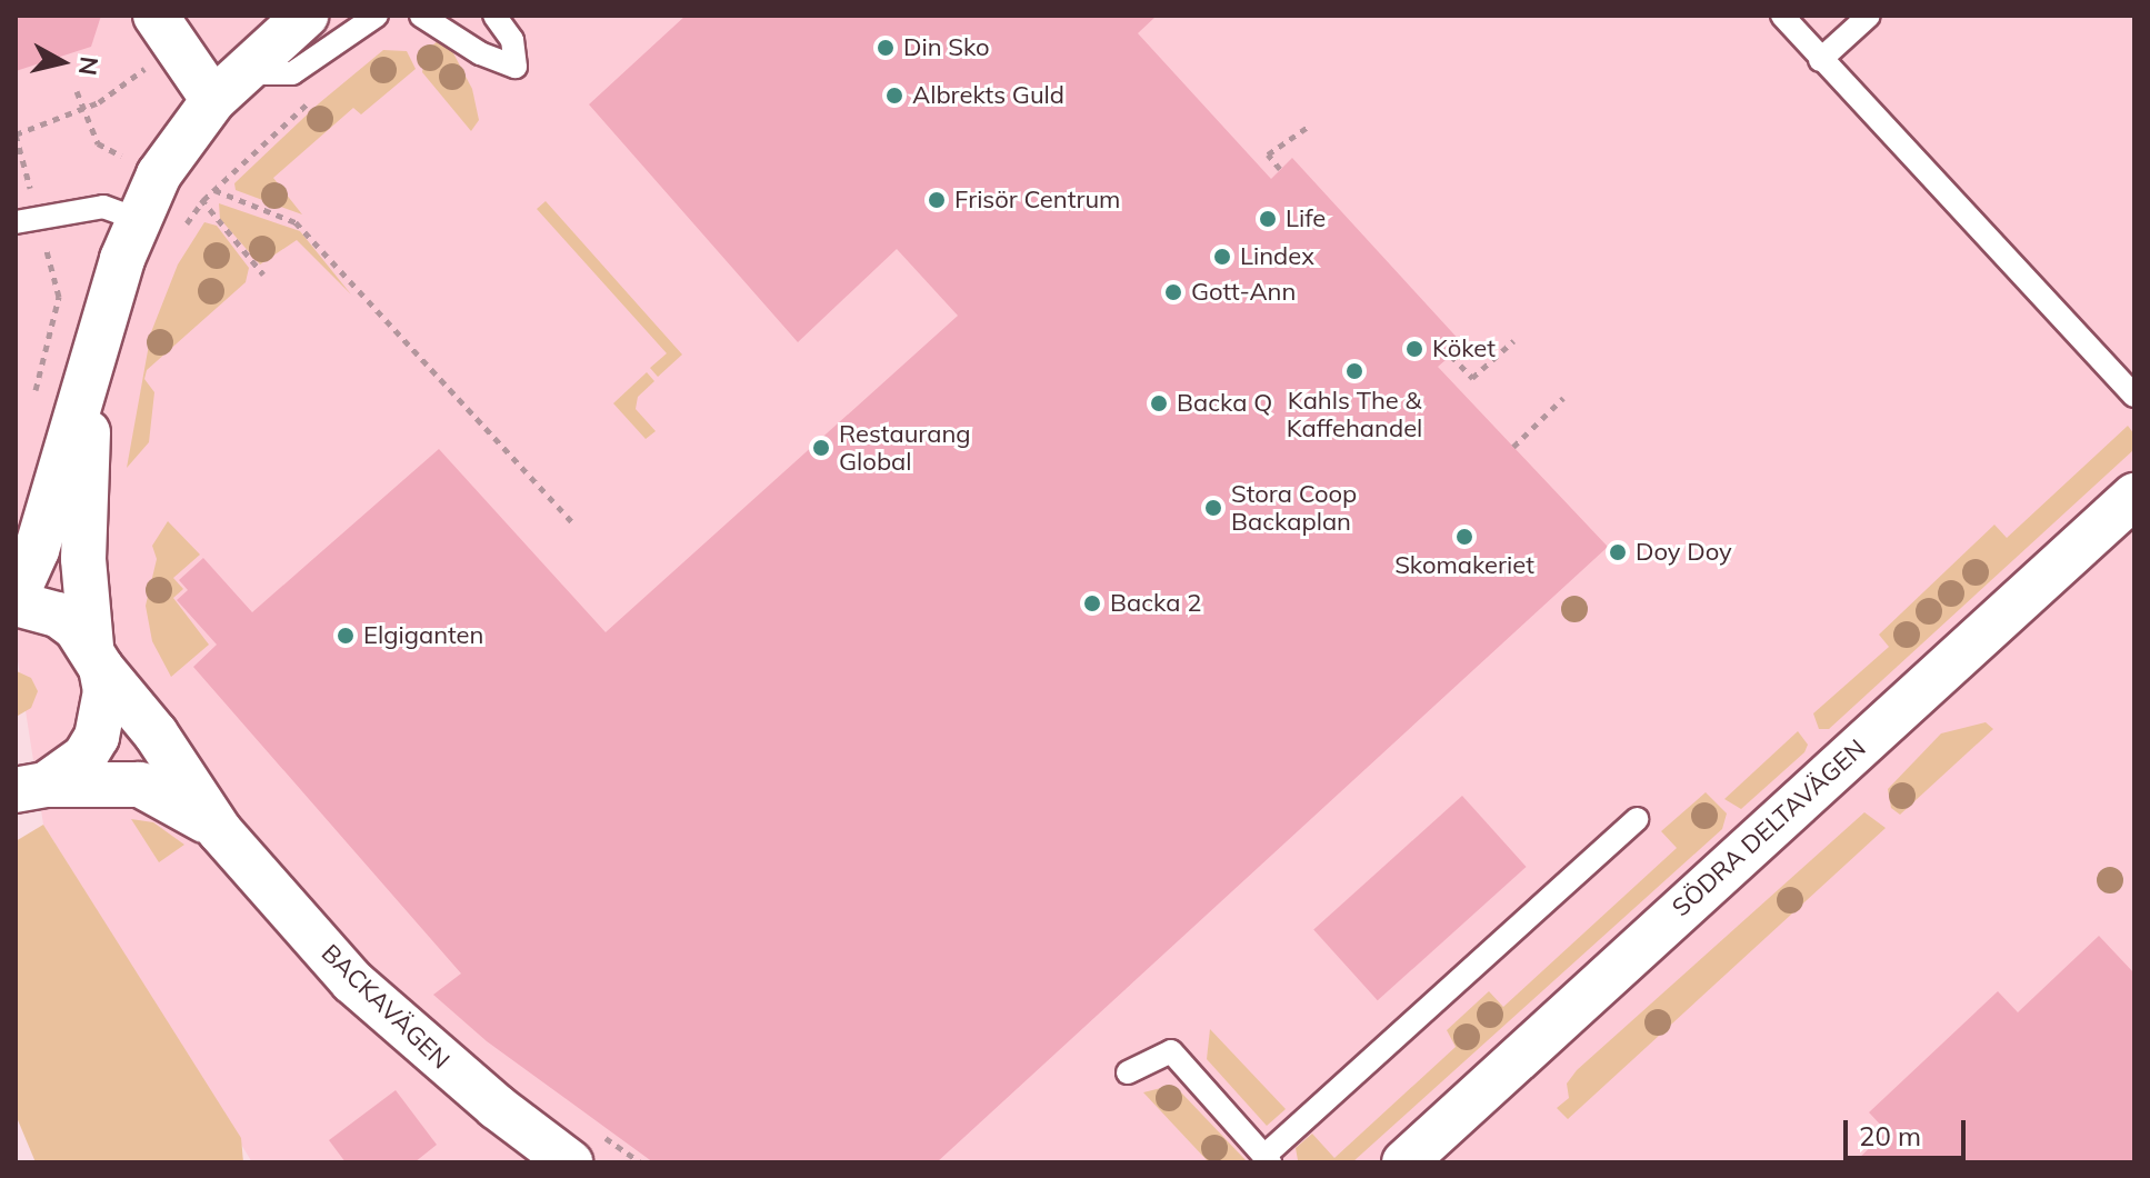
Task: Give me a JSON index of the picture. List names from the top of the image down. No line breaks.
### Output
{"streets":{"street":["SÖDRA DELTAVÄGEN","BACKAVÄGEN"]},"places":["Din Sko","Albrekts Guld","Frisör Centrum","Life","Lindex","Gott-Ann","Köket","Kahls The & Kaffehandel","Backa Q","Restaurang Global","Stora Coop Backaplan","Skomakeriet","Doy Doy","Backa 2","Elgiganten"],"scale_bar":"20 m","north":"right"}
